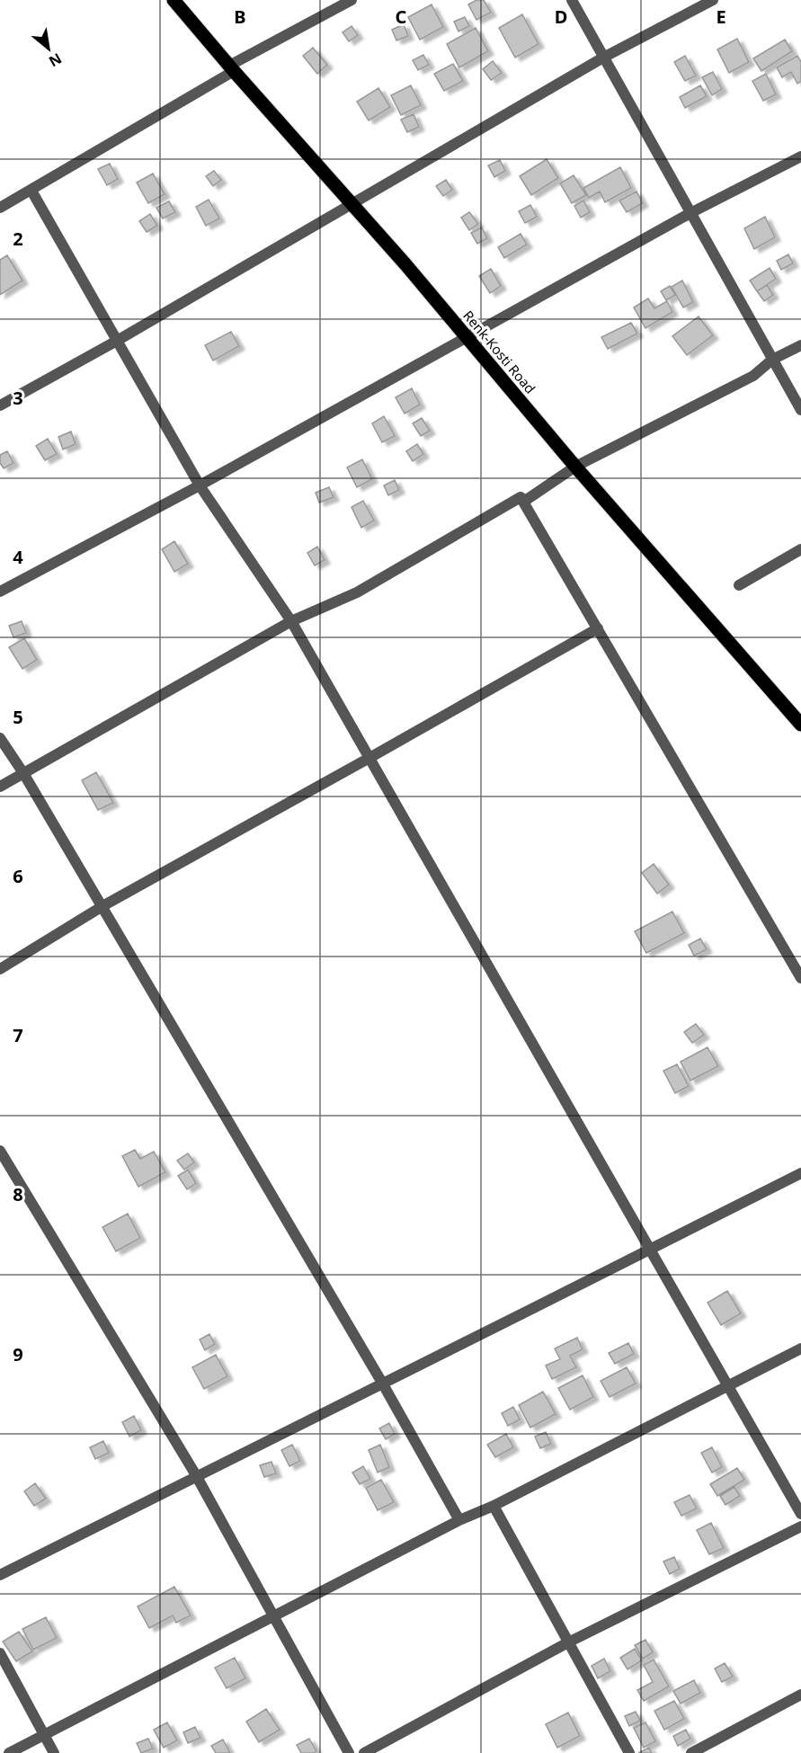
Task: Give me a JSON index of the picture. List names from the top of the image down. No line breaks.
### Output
{"streets":{"main road":["Renk-Kosti Road"]},"north":"bottom right","grid":{"columns":["B","C","D","E"],"rows":["2","3","4","5","6","7","8","9"]}}
